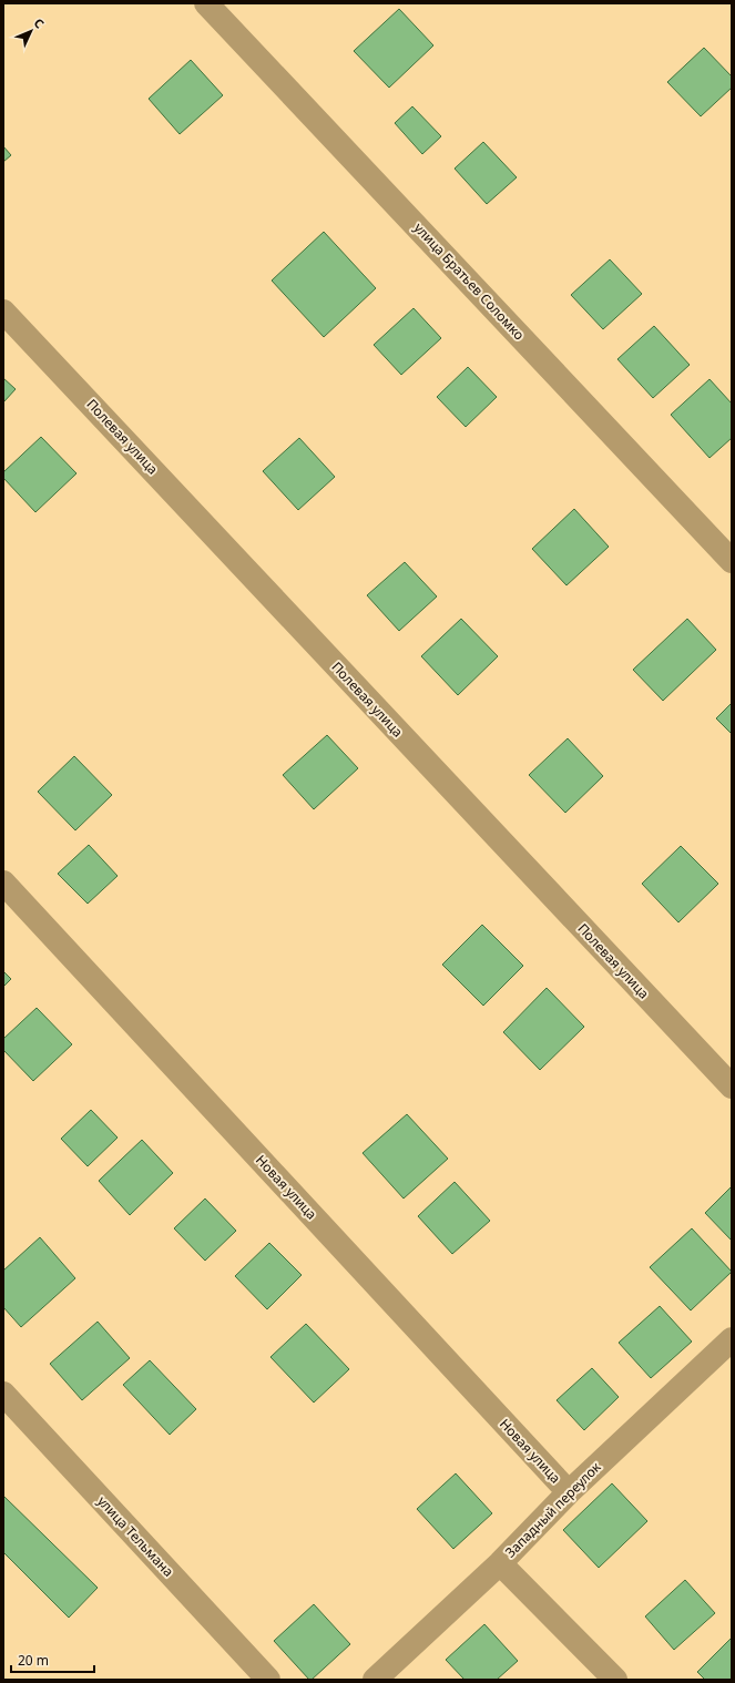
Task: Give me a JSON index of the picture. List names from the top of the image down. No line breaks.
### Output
{"streets":{"street":["улица Братьев Соломко","Полевая улица","Новая улица","Западный переулок","улица Тельмана"]},"crossings":[["Новая улица","Западный переулок"]],"scale_bar":"20 m","north":"top right"}
